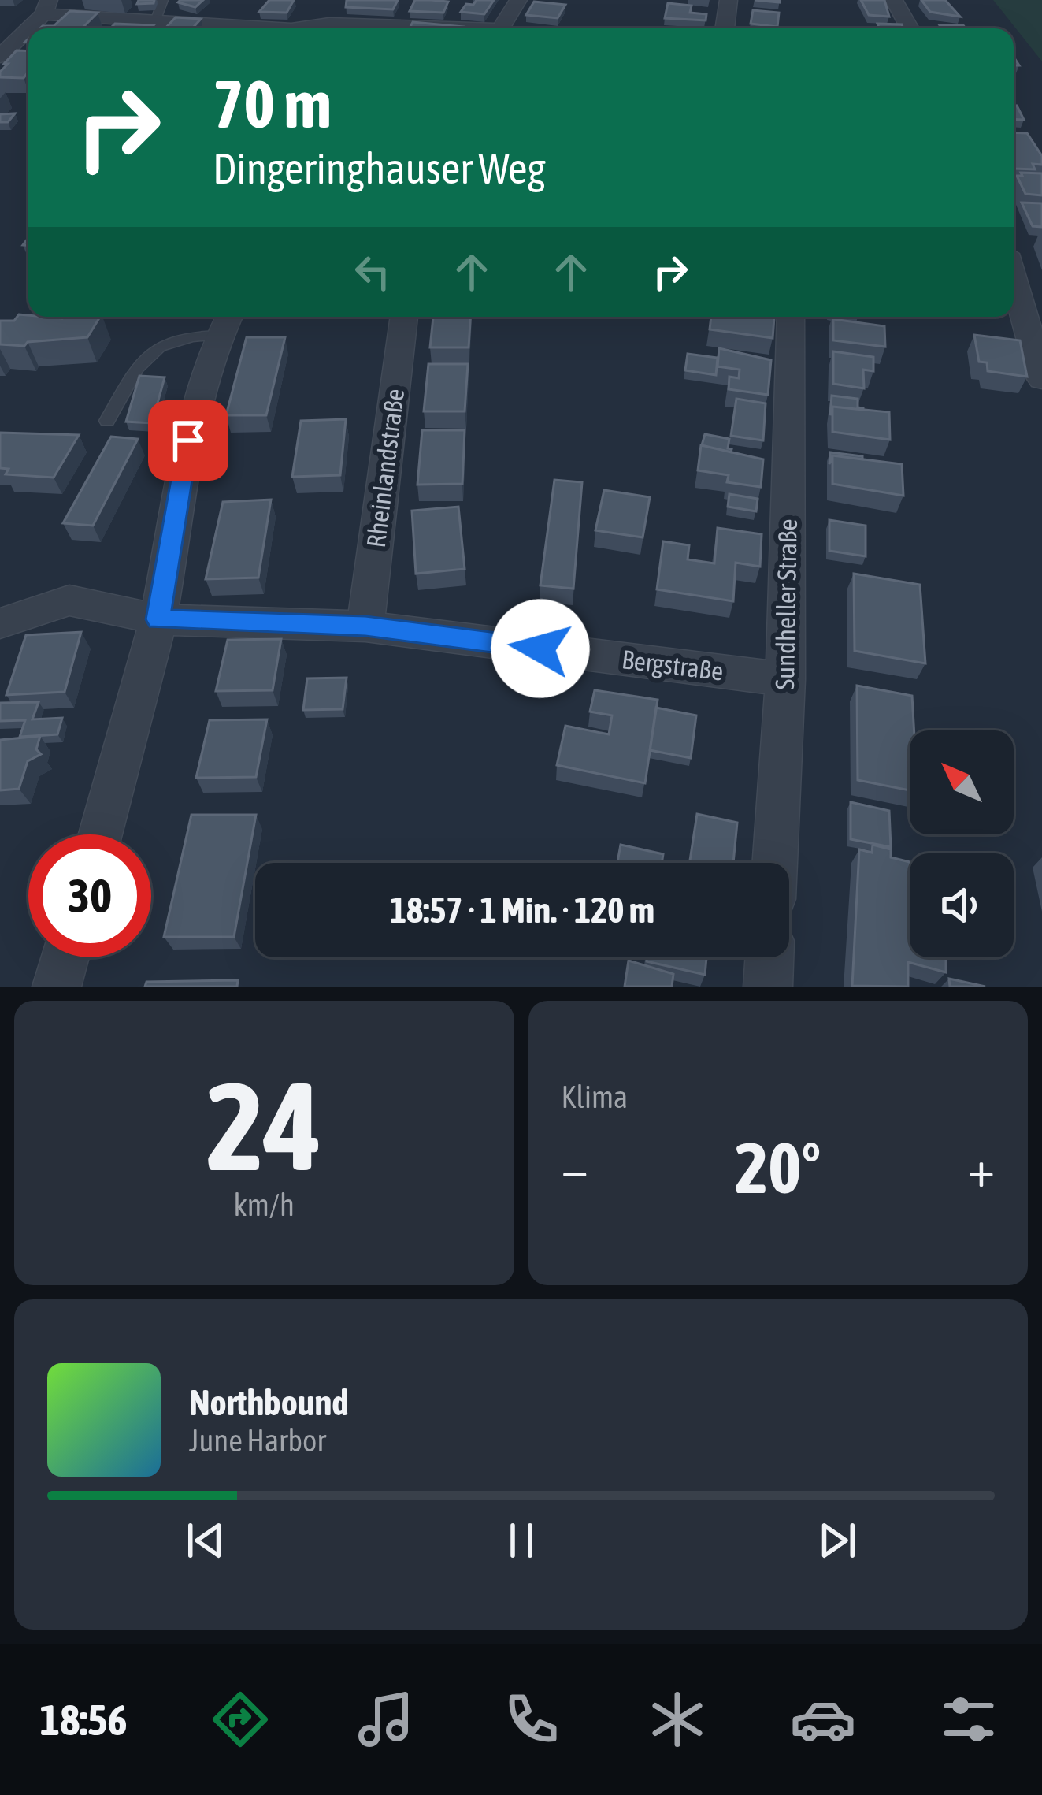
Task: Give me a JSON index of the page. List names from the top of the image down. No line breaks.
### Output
{"streets":{"street":["Rheinlandstraße","Sundheller Straße","Bergstraße"]},"crossings":[["Rheinlandstraße","Bergstraße"],["Sundheller Straße","Bergstraße"]],"north":"top left","page":{"turn":["70 m","Dingeringhauser Weg"],"limit":"30","trip":"18:57 · 1 Min. · 120 m","tile":[["24","km/h"],"Klima"],"heat":["−","20°","+"],"song":["Northbound","June Harbor"],"tabs":"18:56"}}
